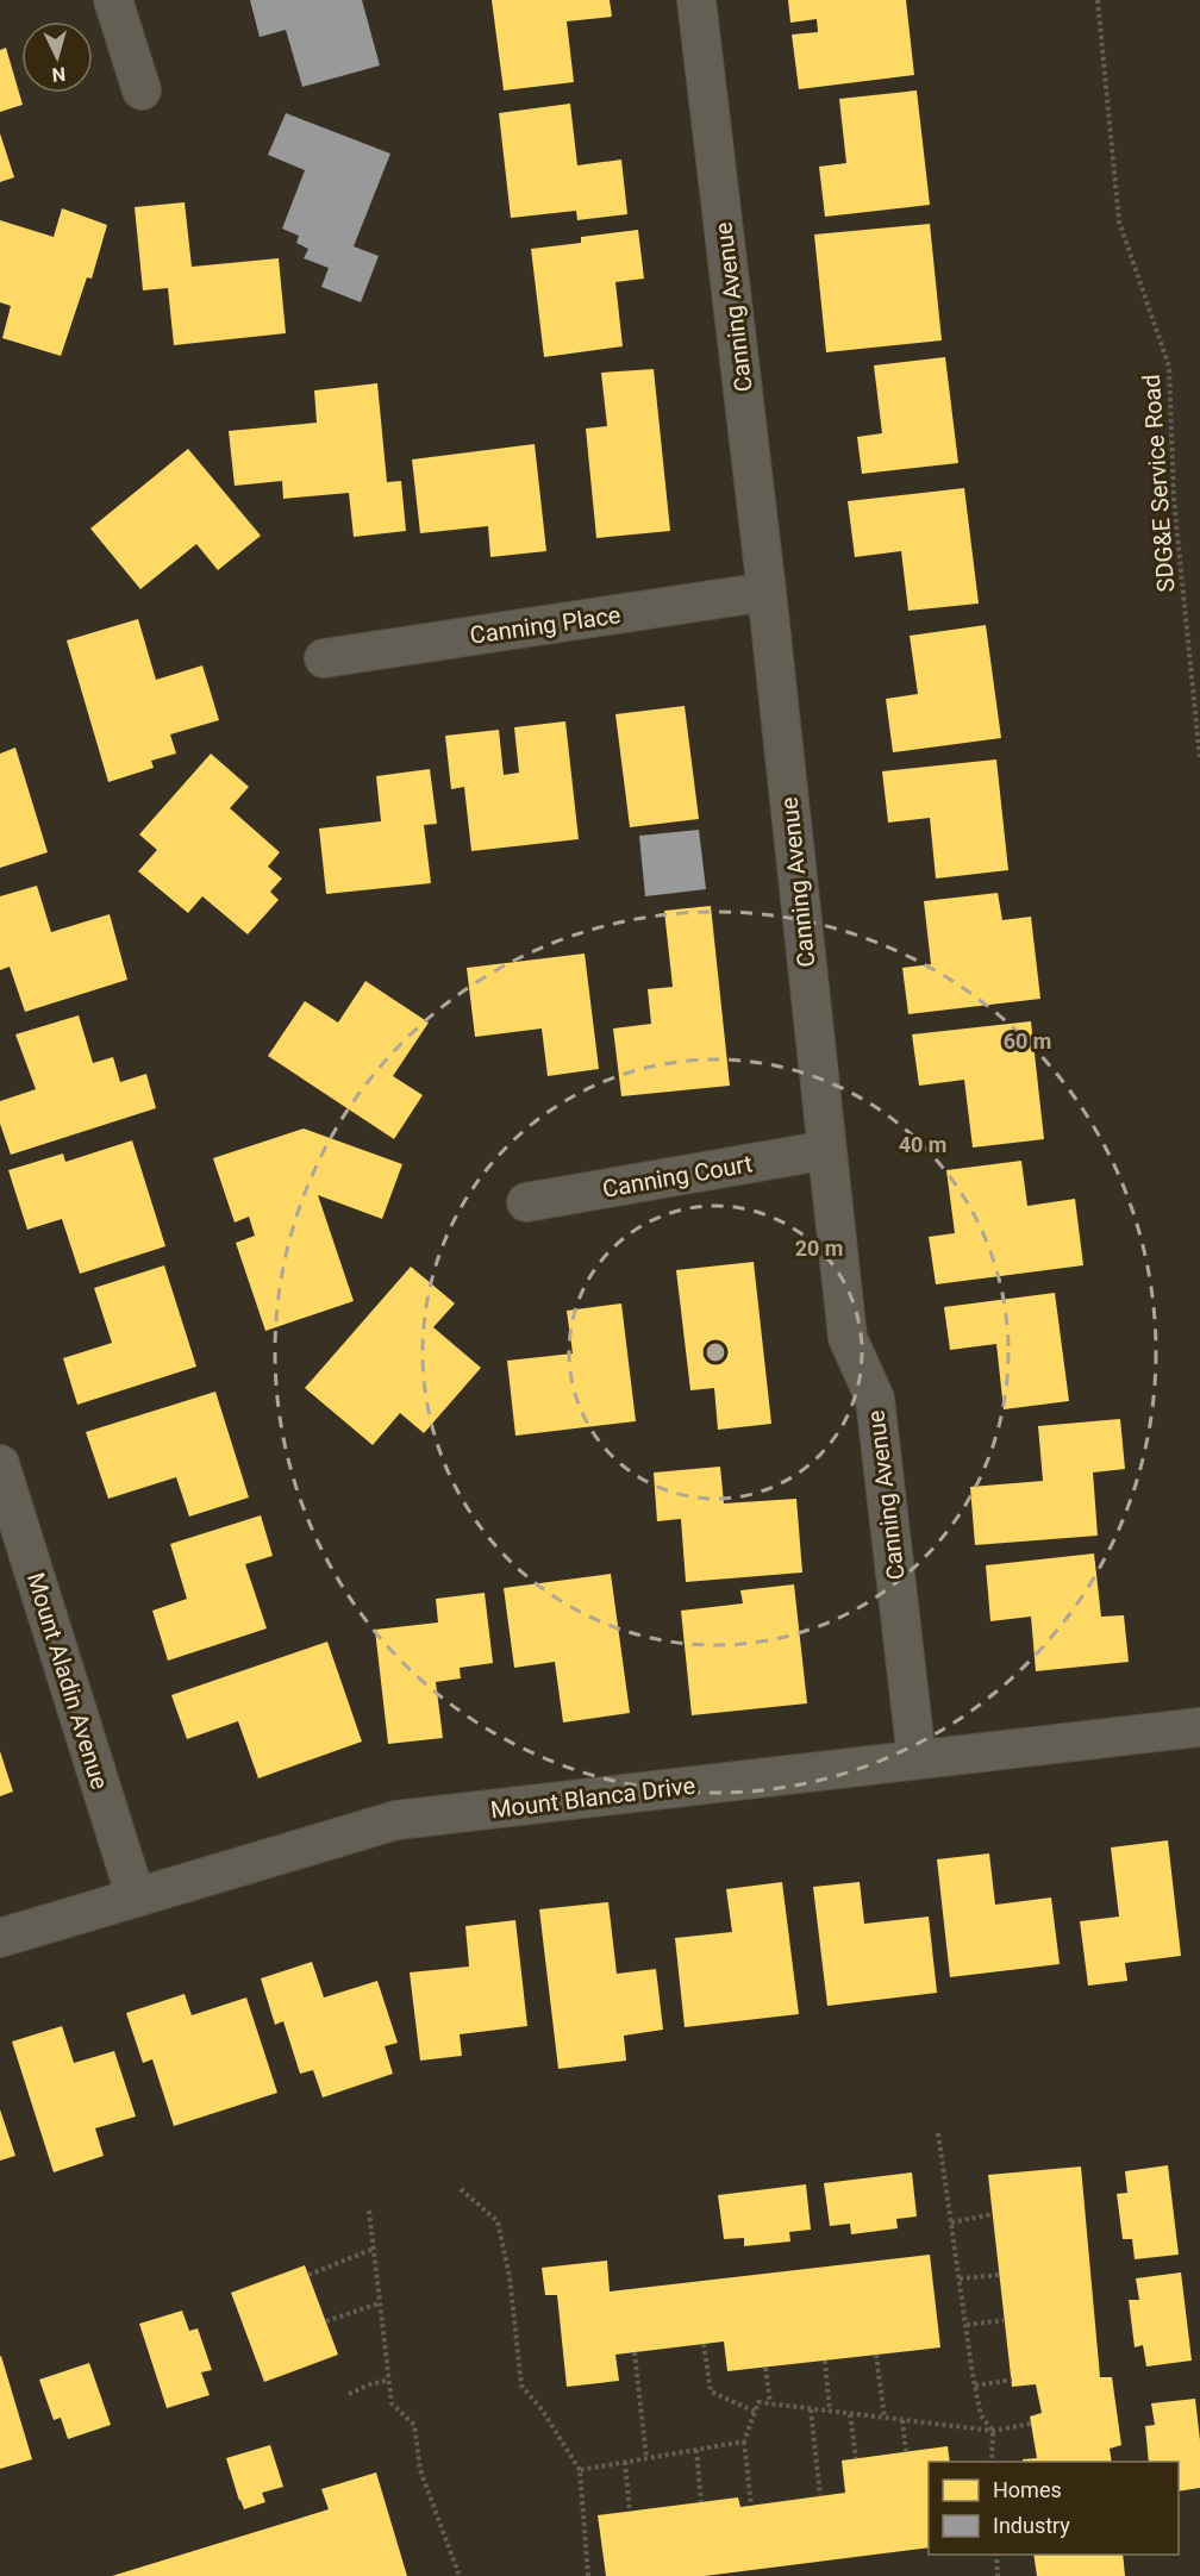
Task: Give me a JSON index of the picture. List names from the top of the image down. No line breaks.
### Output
{"streets":{"street":["Canning Avenue","Canning Place","Canning Court","Mount Aladin Avenue","Mount Blanca Drive"],"path":["SDG&E Service Road"]},"crossings":[["Canning Avenue","Canning Place"],["Canning Avenue","Canning Court"],["Canning Avenue","Mount Blanca Drive"],["Mount Aladin Avenue","Mount Blanca Drive"]],"legend":["Homes","Industry"],"north":"bottom","rings":["60 m","40 m","20 m"]}
